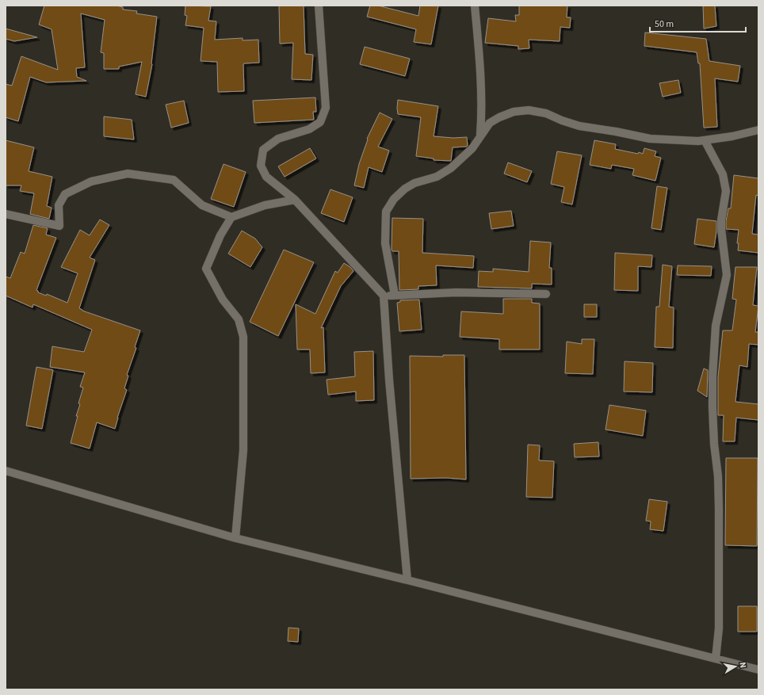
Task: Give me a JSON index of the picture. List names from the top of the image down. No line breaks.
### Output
{"scale_bar":"50 m","north":"right"}
